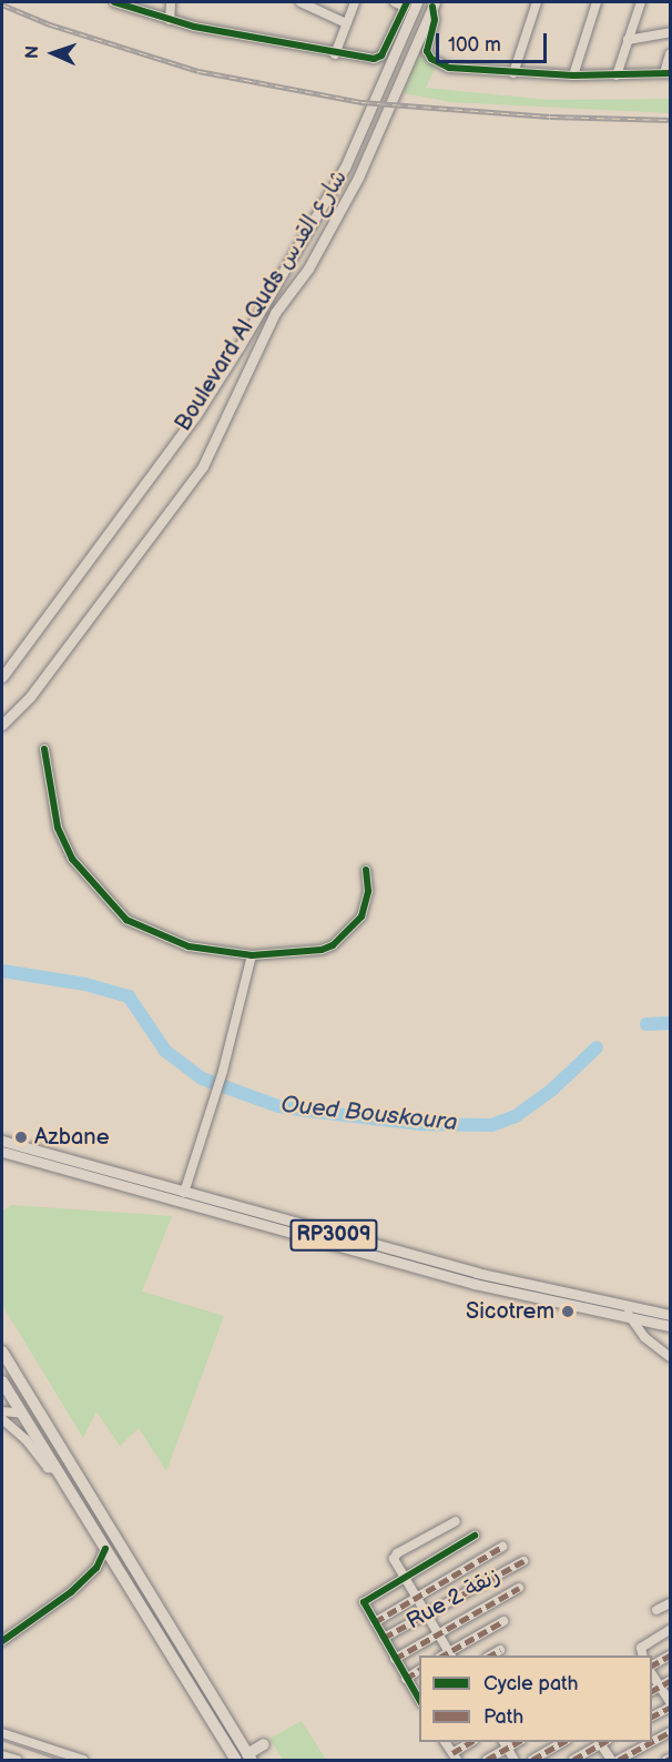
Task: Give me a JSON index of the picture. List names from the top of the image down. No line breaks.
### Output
{"streets":{"main road":["Boulevard Al Quds شارع القدس","RP3009"],"street":["Rue 2 زنقة"]},"water":["Oued Bouskoura"],"places":["Azbane","Sicotrem"],"legend":["Cycle path","Path"],"scale_bar":"100 m","north":"left"}
